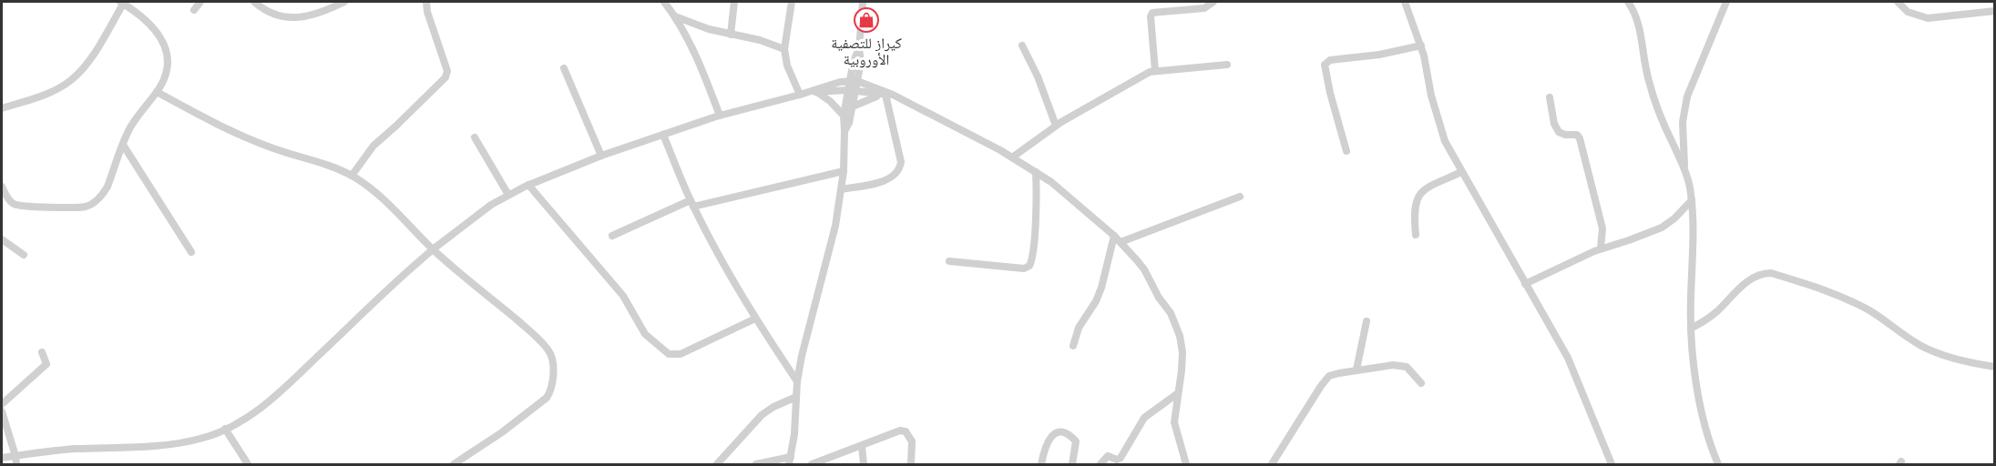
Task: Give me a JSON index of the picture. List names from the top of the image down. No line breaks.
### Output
{"places":{"shop":["كيراز للتصفية الأوروبية"]}}
